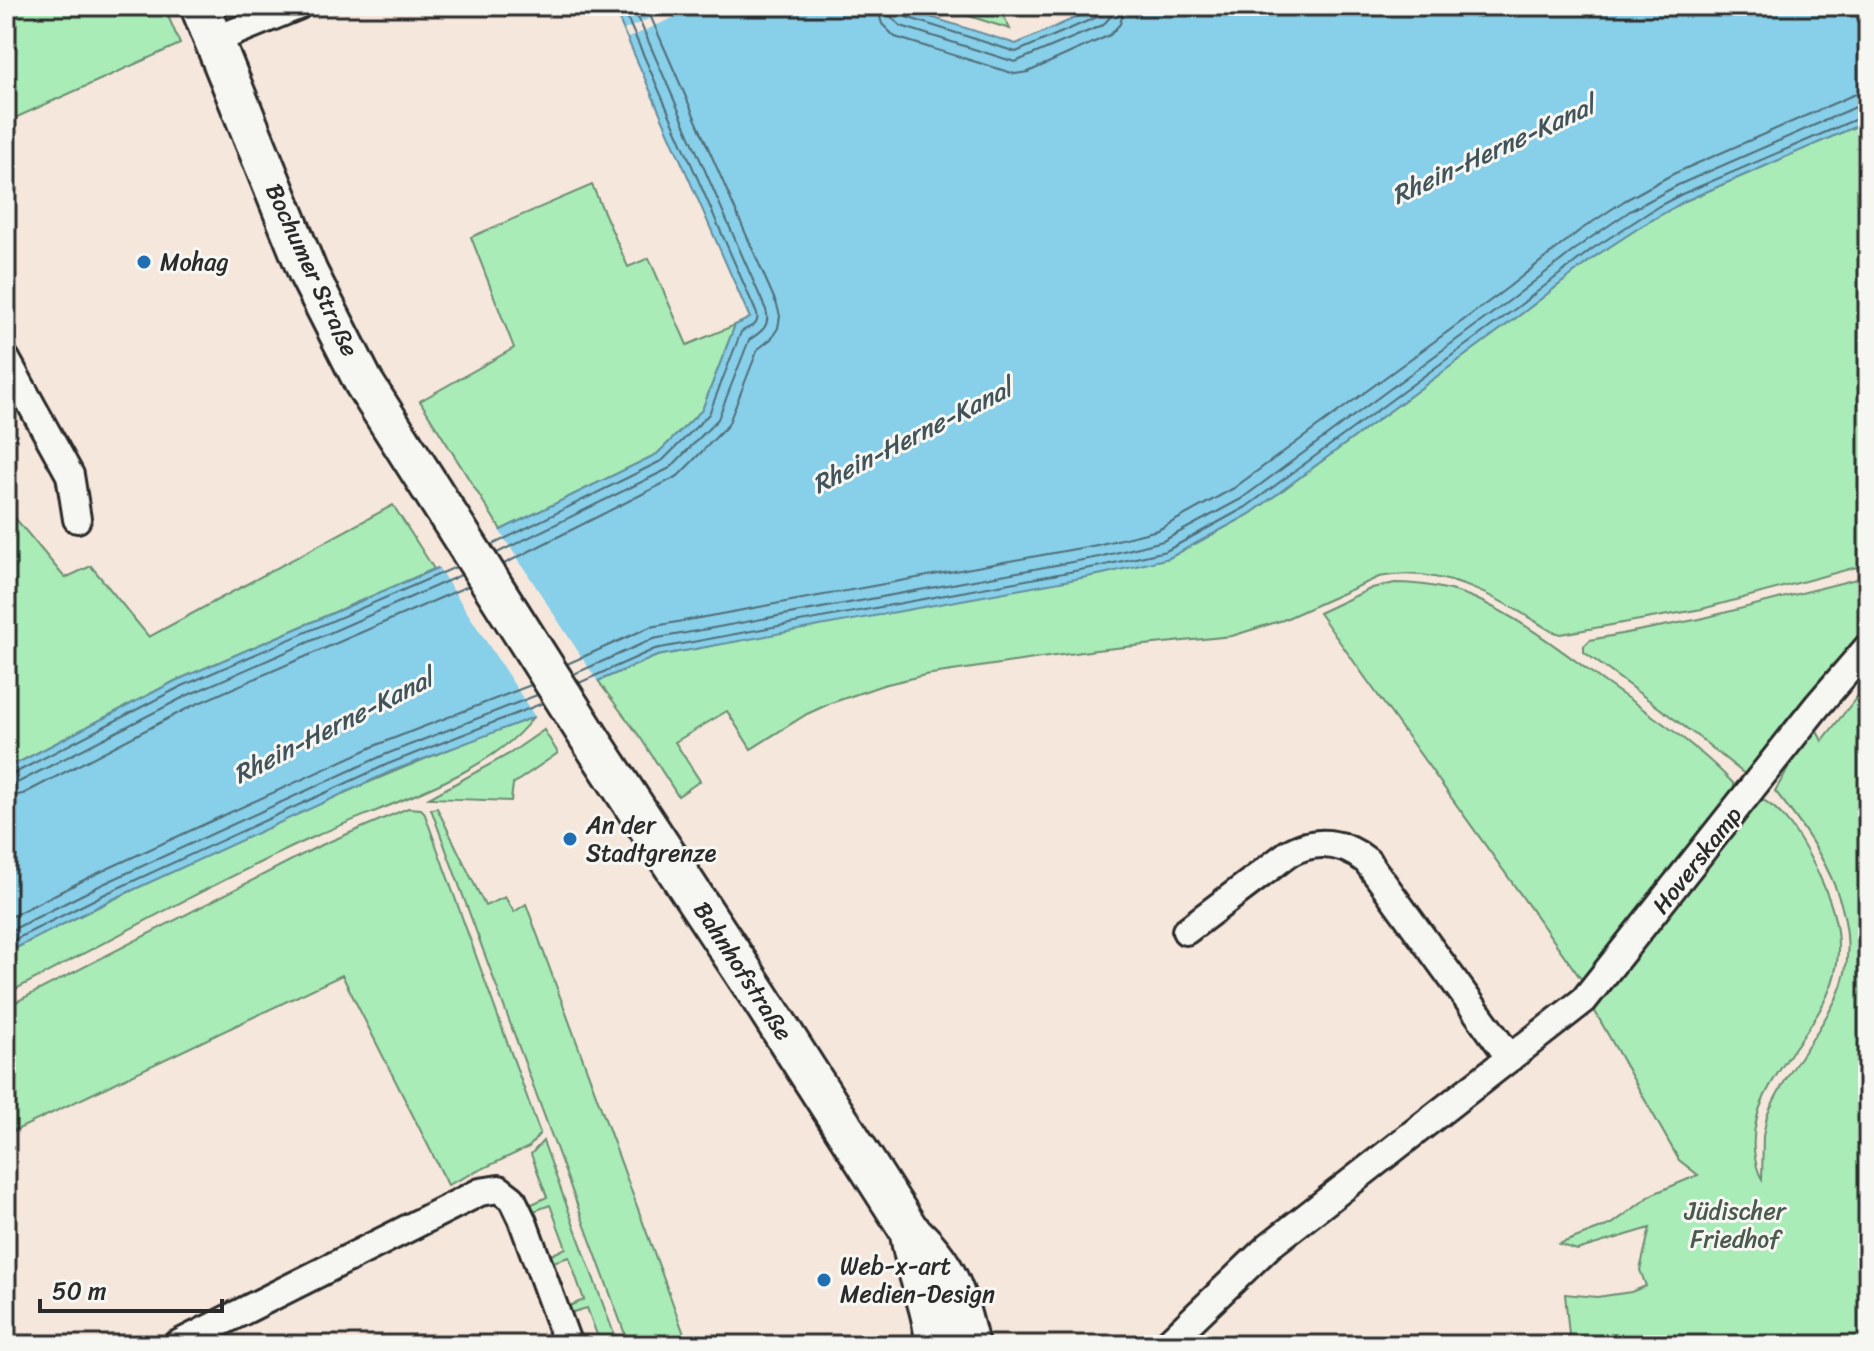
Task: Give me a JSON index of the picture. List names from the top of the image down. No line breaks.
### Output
{"streets":{"main road":["Bochumer Straße","Bahnhofstraße"],"street":["Hoverskamp"]},"crossings":[["Bochumer Straße","Bahnhofstraße"]],"water":["Rhein-Herne-Kanal"],"parks":["Jüdischer Friedhof"],"places":["Mohag","An der Stadtgrenze","Web-x-art Medien-Design"],"scale_bar":"50 m"}
